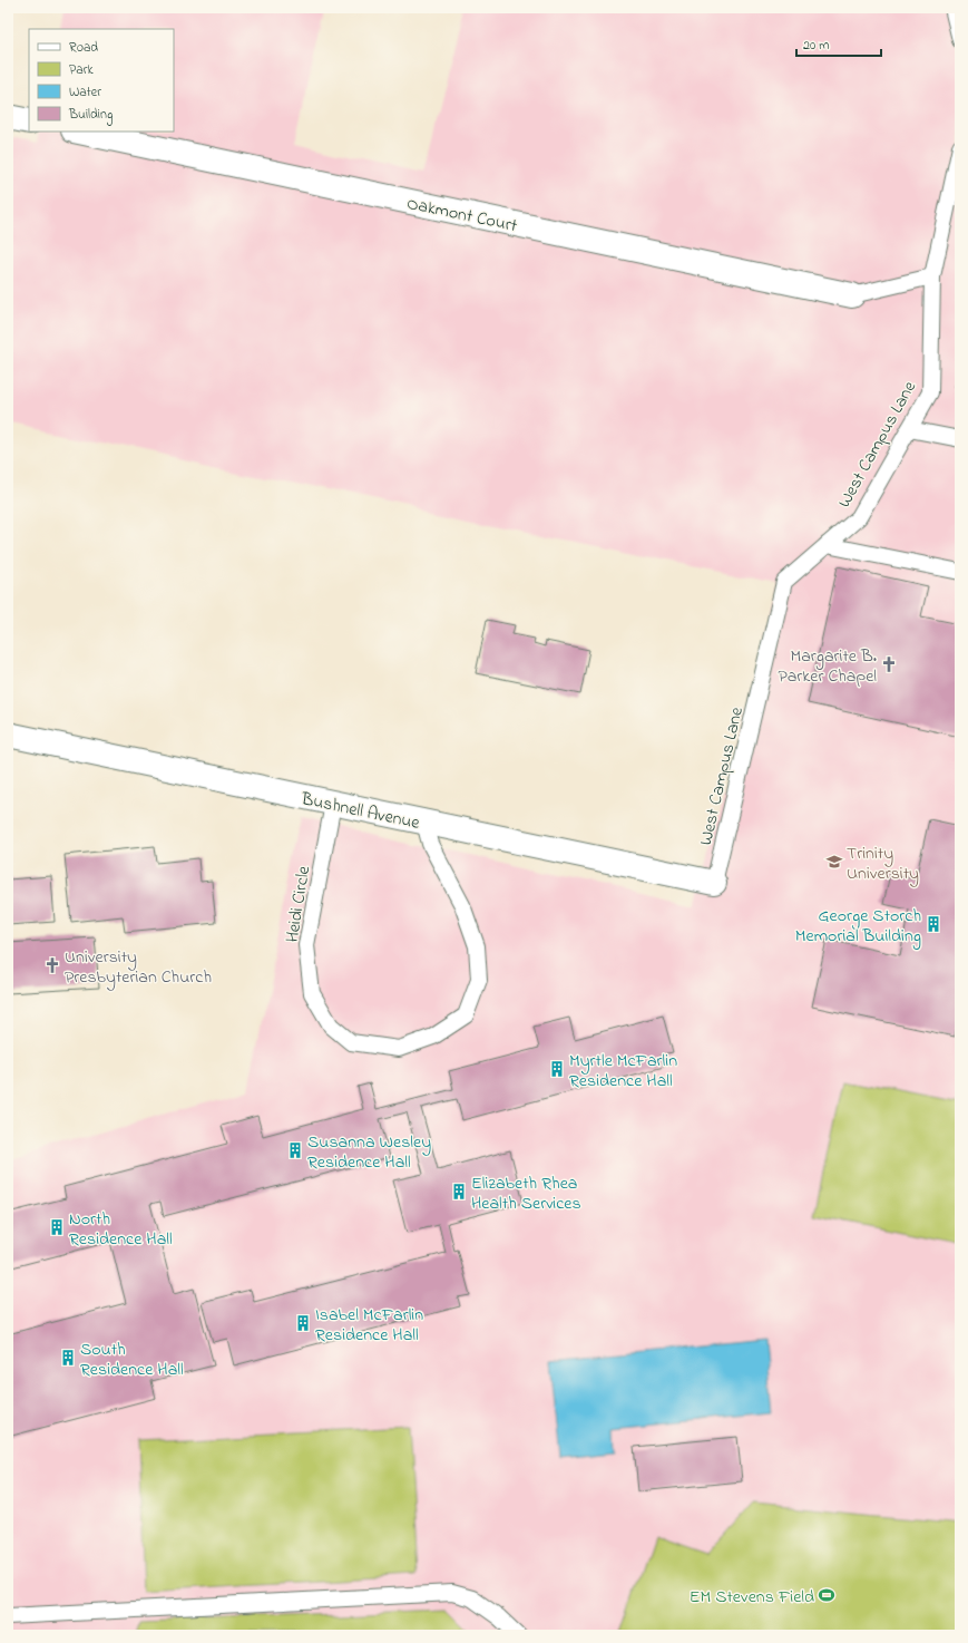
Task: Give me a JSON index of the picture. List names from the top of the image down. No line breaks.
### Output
{"streets":{"street":["Oakmont Court","Bushnell Avenue"],"lane":["West Campus Lane","Heidi Circle"]},"crossings":[["West Campus Lane","Bushnell Avenue"],["Bushnell Avenue","Heidi Circle"]],"places":{"church":["Margarite B. Parker Chapel","University Presbyterian Church"],"school or university":["Trinity University"],"building":["George Storch Memorial Building","Myrtle McFarlin Residence Hall","Susanna Wesley Residence Hall","Elizabeth Rhea Health Services","North Residence Hall","Isabel McFarlin Residence Hall","South Residence Hall"],"sports":["EM Stevens Field"]},"legend":["Road","Park","Water","Building"],"scale_bar":"20 m"}
